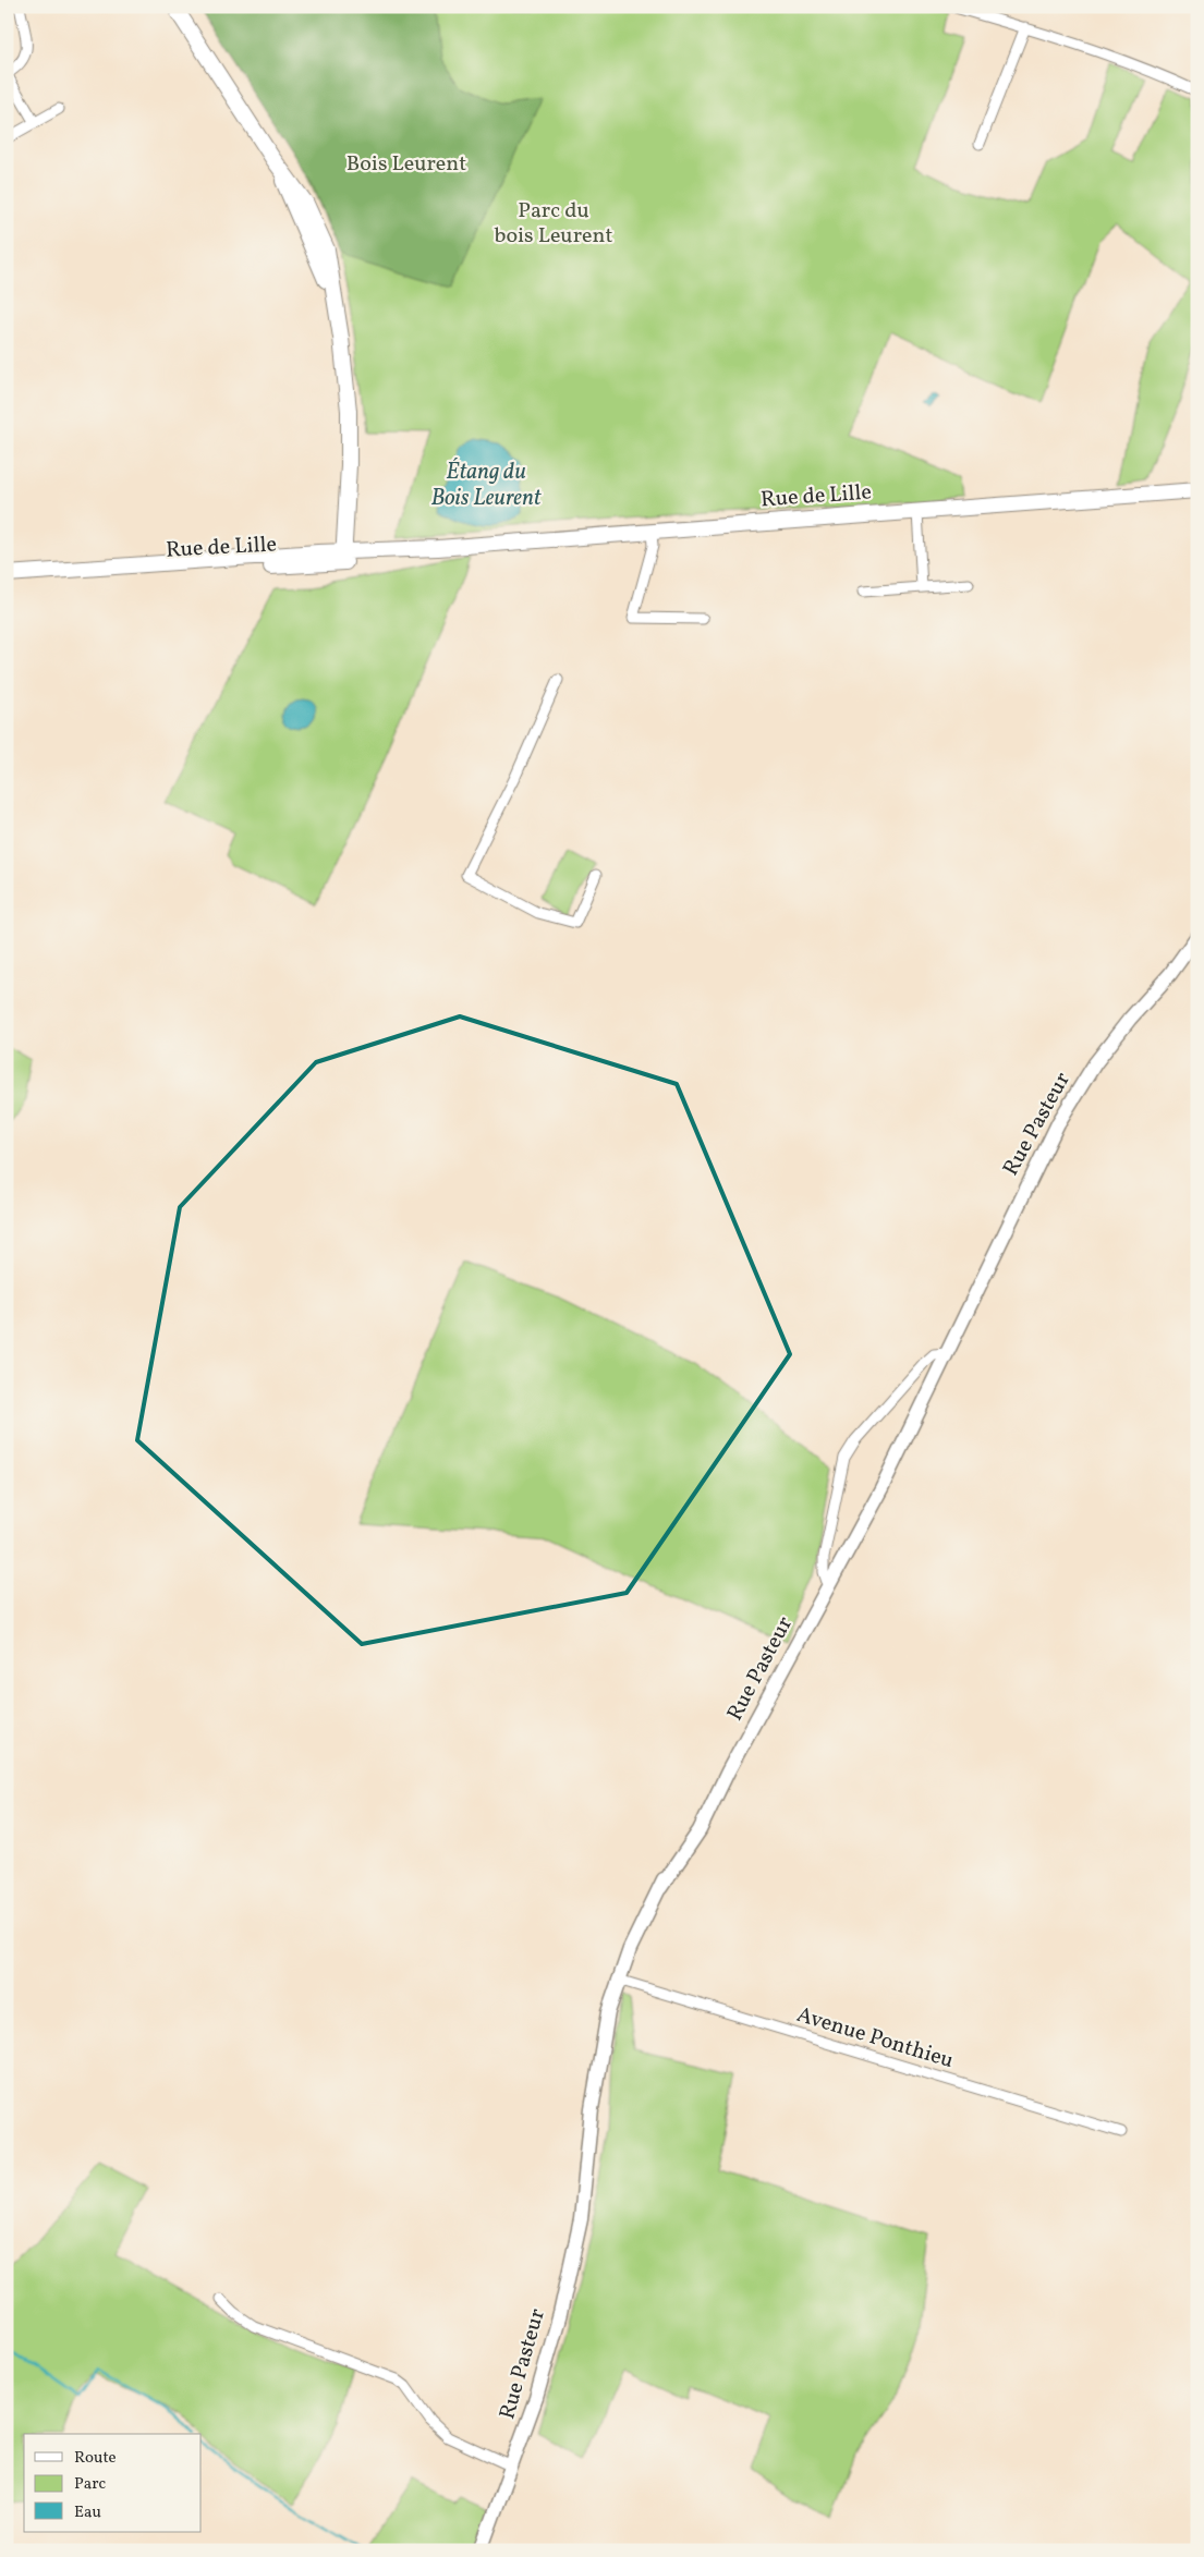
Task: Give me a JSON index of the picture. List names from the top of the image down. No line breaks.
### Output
{"streets":{"main road":["Rue de Lille","Rue Pasteur"],"street":["Avenue Ponthieu"]},"crossings":[["Rue Pasteur","Avenue Ponthieu"]],"water":["Étang du Bois Leurent"],"parks":["Bois Leurent","Parc du bois Leurent"],"legend":["Route","Parc","Eau"]}
